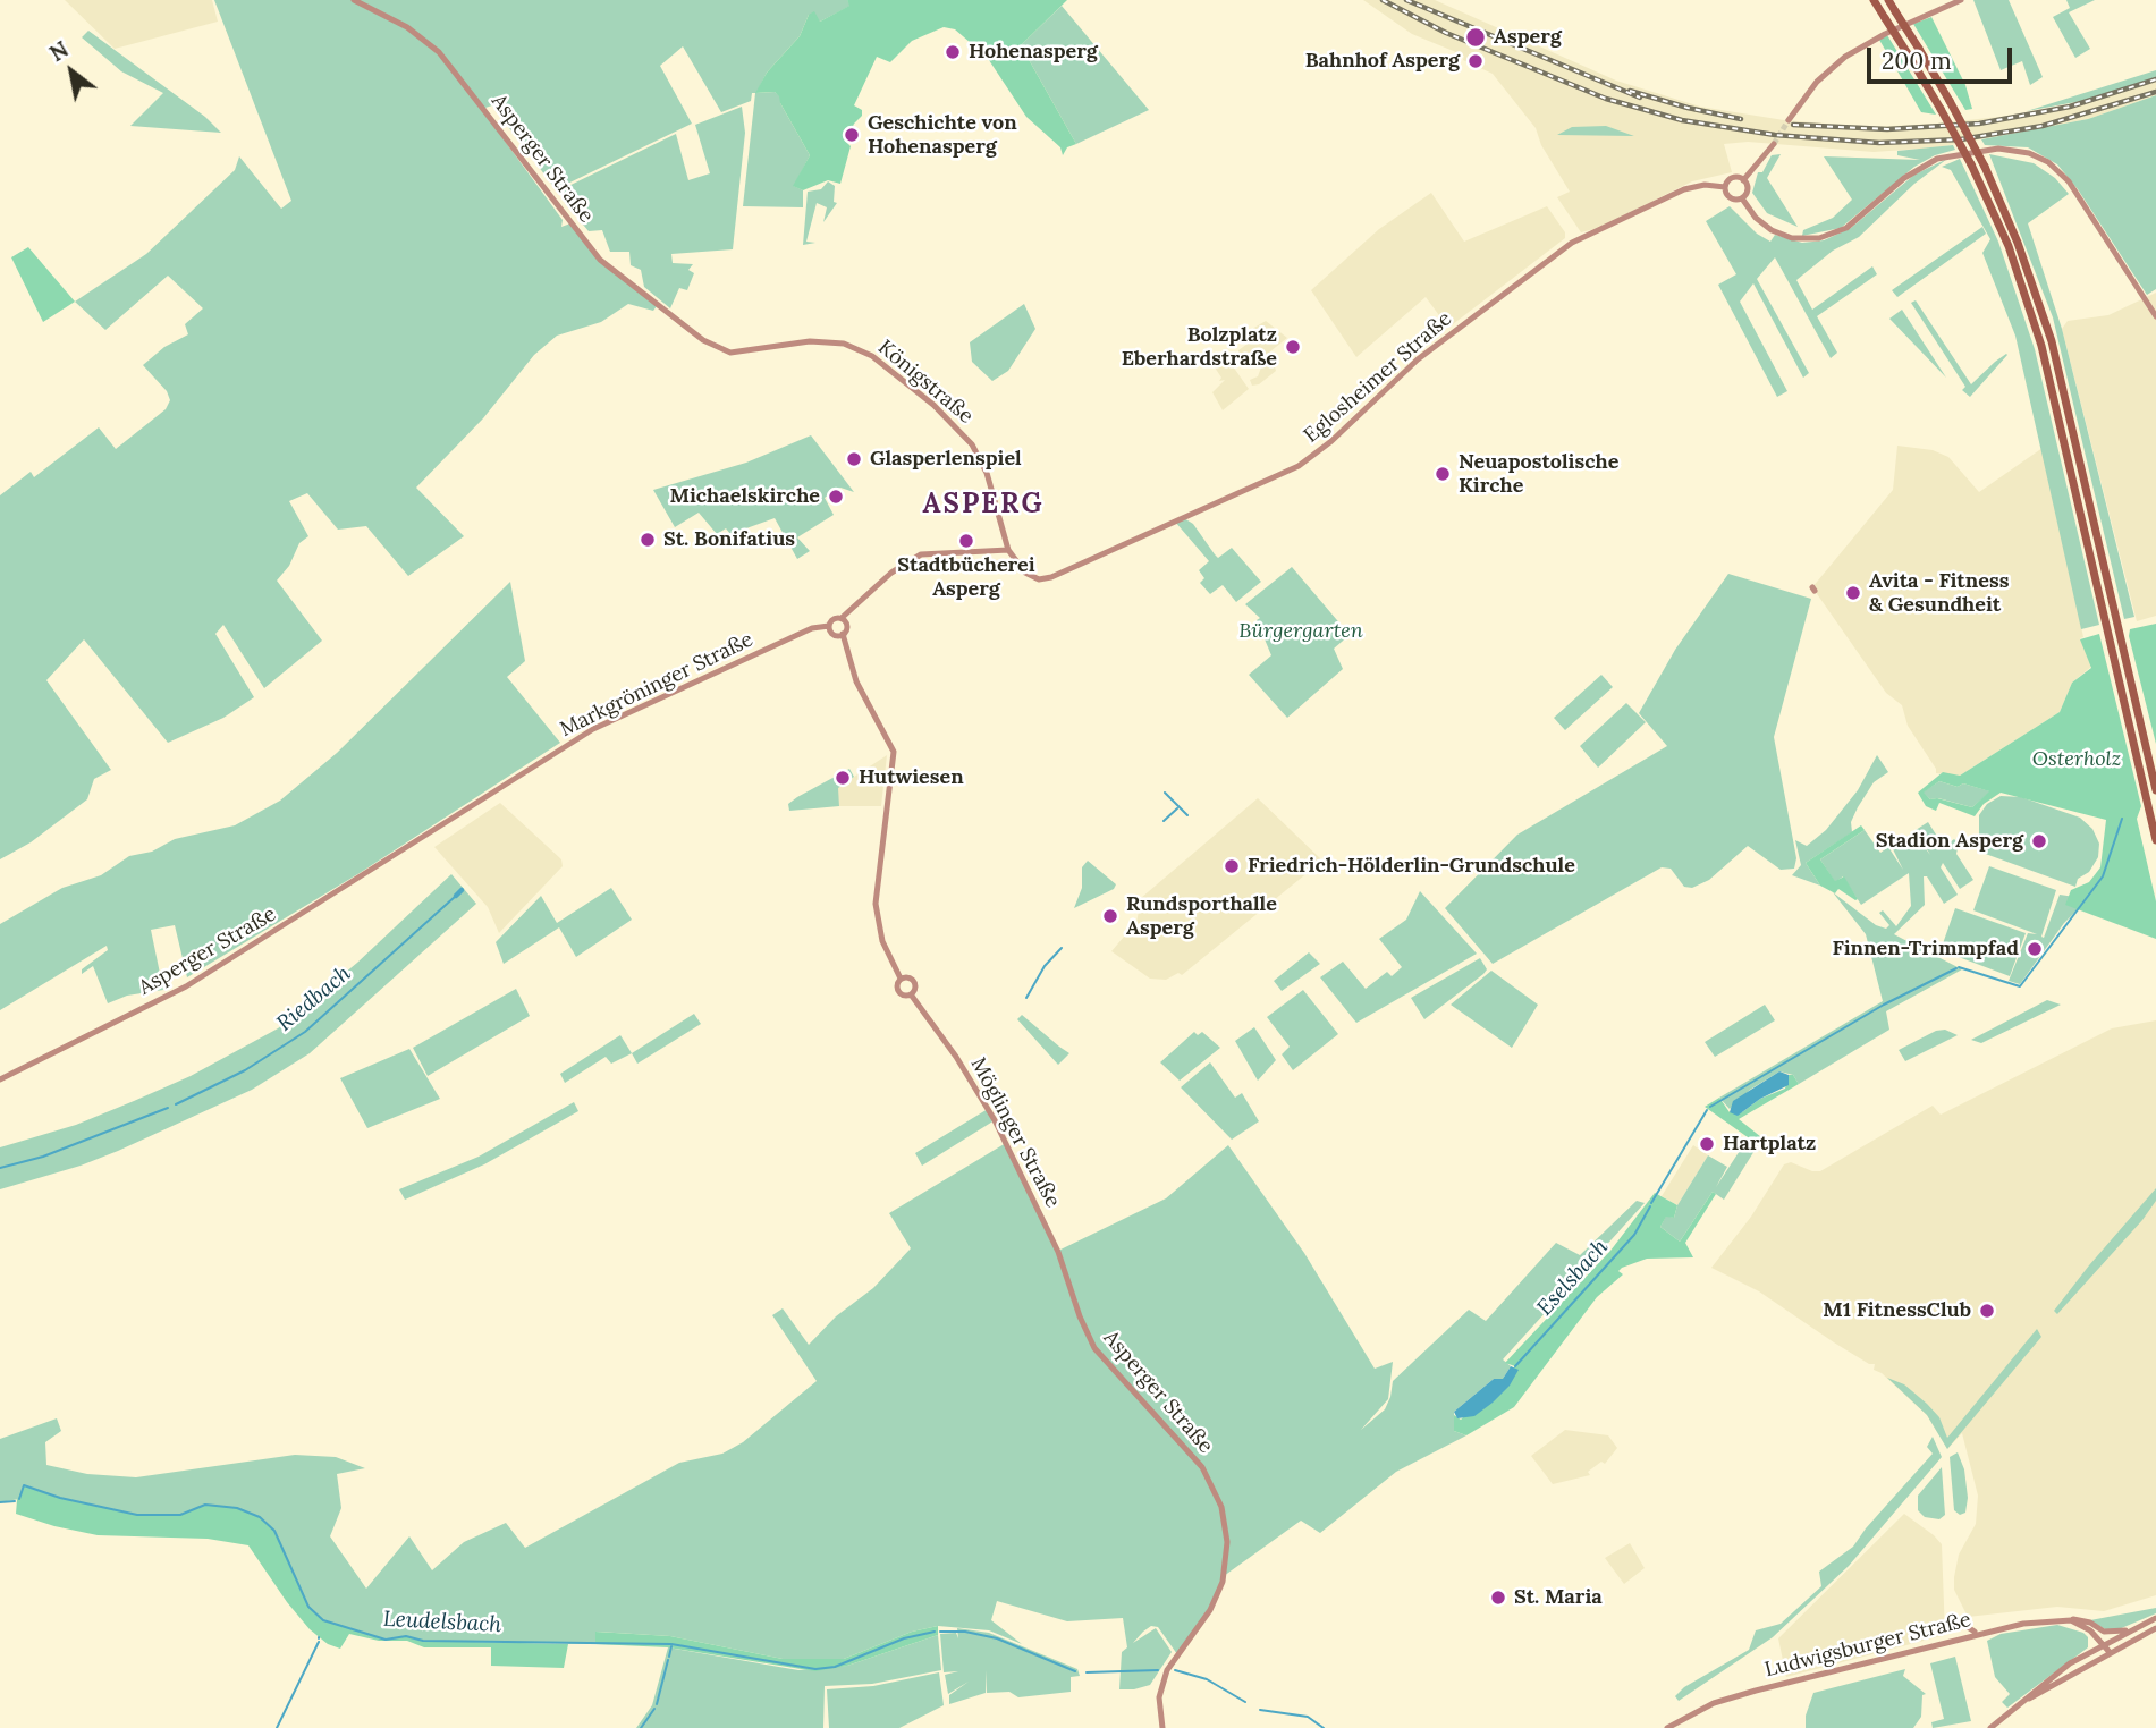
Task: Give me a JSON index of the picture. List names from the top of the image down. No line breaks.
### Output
{"streets":{"main road":["Asperger Straße","Eglosheimer Straße","Königstraße","Markgröninger Straße","Möglinger Straße","Ludwigsburger Straße"]},"crossings":[["Asperger Straße","Königstraße"],["Asperger Straße","Markgröninger Straße"],["Asperger Straße","Möglinger Straße"],["Eglosheimer Straße","Königstraße"]],"districts":["ASPERG"],"water":["Riedbach","Eselsbach","Leudelsbach"],"parks":["Bürgergarten","Osterholz"],"places":["Asperg","Hohenasperg","Bahnhof Asperg","Geschichte von Hohenasperg","Bolzplatz Eberhardstraße","Glasperlenspiel","Neuapostolische Kirche","Michaelskirche","St. Bonifatius","Stadtbücherei Asperg","Avita - Fitness & Gesundheit","Hutwiesen","Stadion Asperg","Friedrich-Hölderlin-Grundschule","Rundsporthalle Asperg","Finnen-Trimmpfad","Hartplatz","M1 FitnessClub","St. Maria"],"scale_bar":"200 m","north":"top left"}
